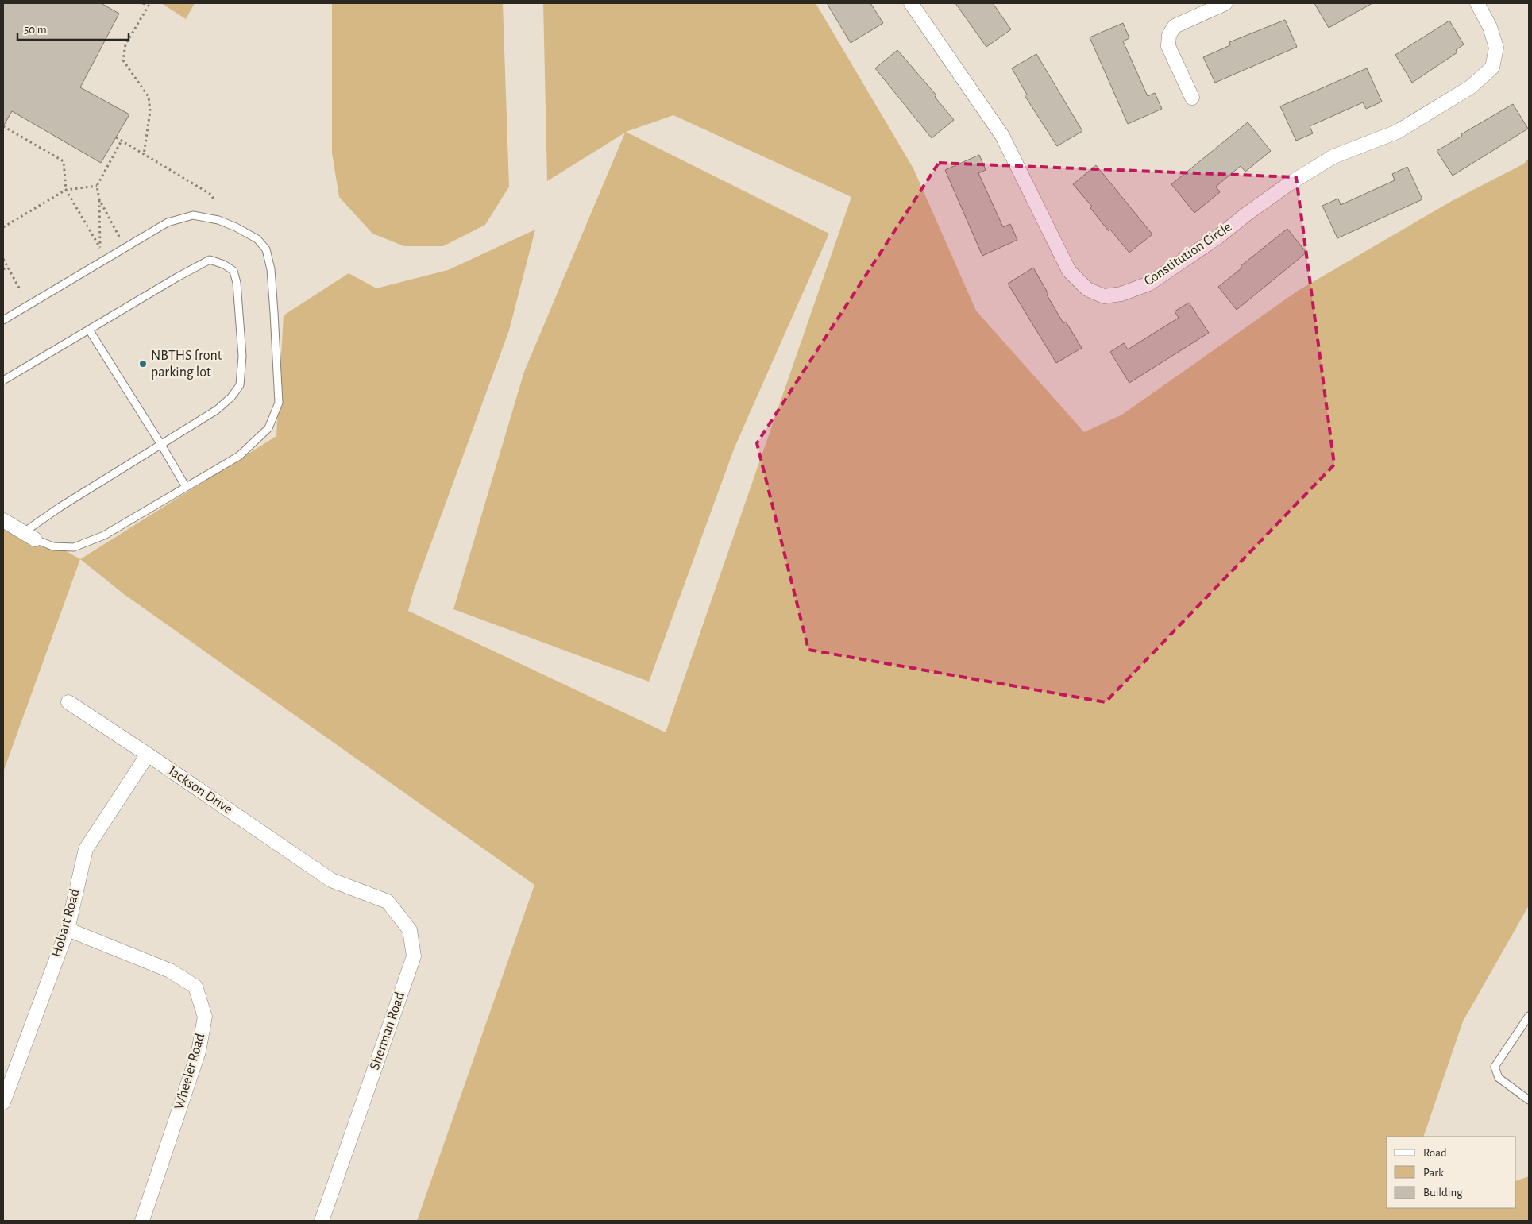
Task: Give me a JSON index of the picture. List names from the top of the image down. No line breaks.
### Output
{"streets":{"street":["Constitution Circle","Jackson Drive","Hobart Road","Sherman Road","Wheeler Road"]},"crossings":[["Jackson Drive","Hobart Road"],["Jackson Drive","Sherman Road"],["Hobart Road","Wheeler Road"]],"places":["NBTHS front parking lot"],"legend":["Road","Park","Building"],"scale_bar":"50 m"}
